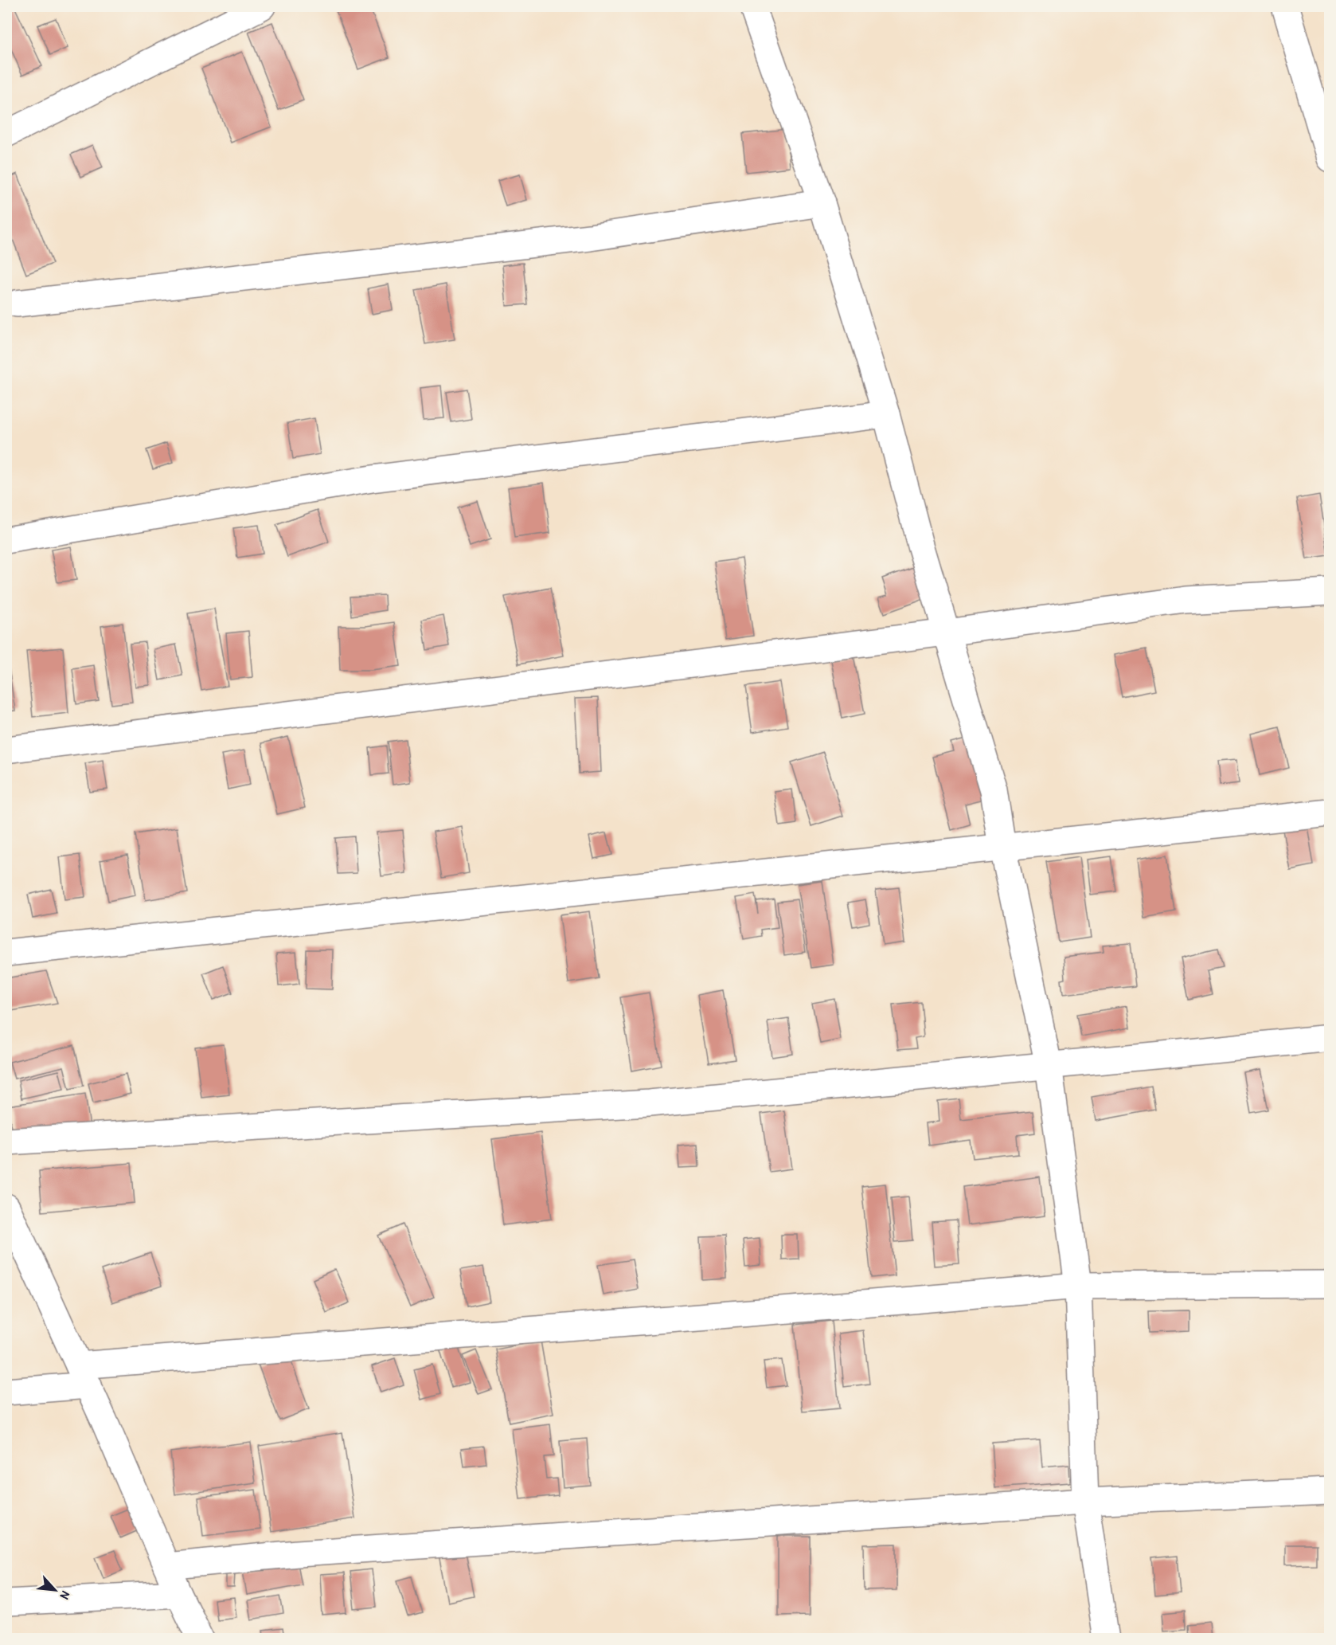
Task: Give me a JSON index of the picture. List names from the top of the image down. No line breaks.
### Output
{"north":"bottom right"}
